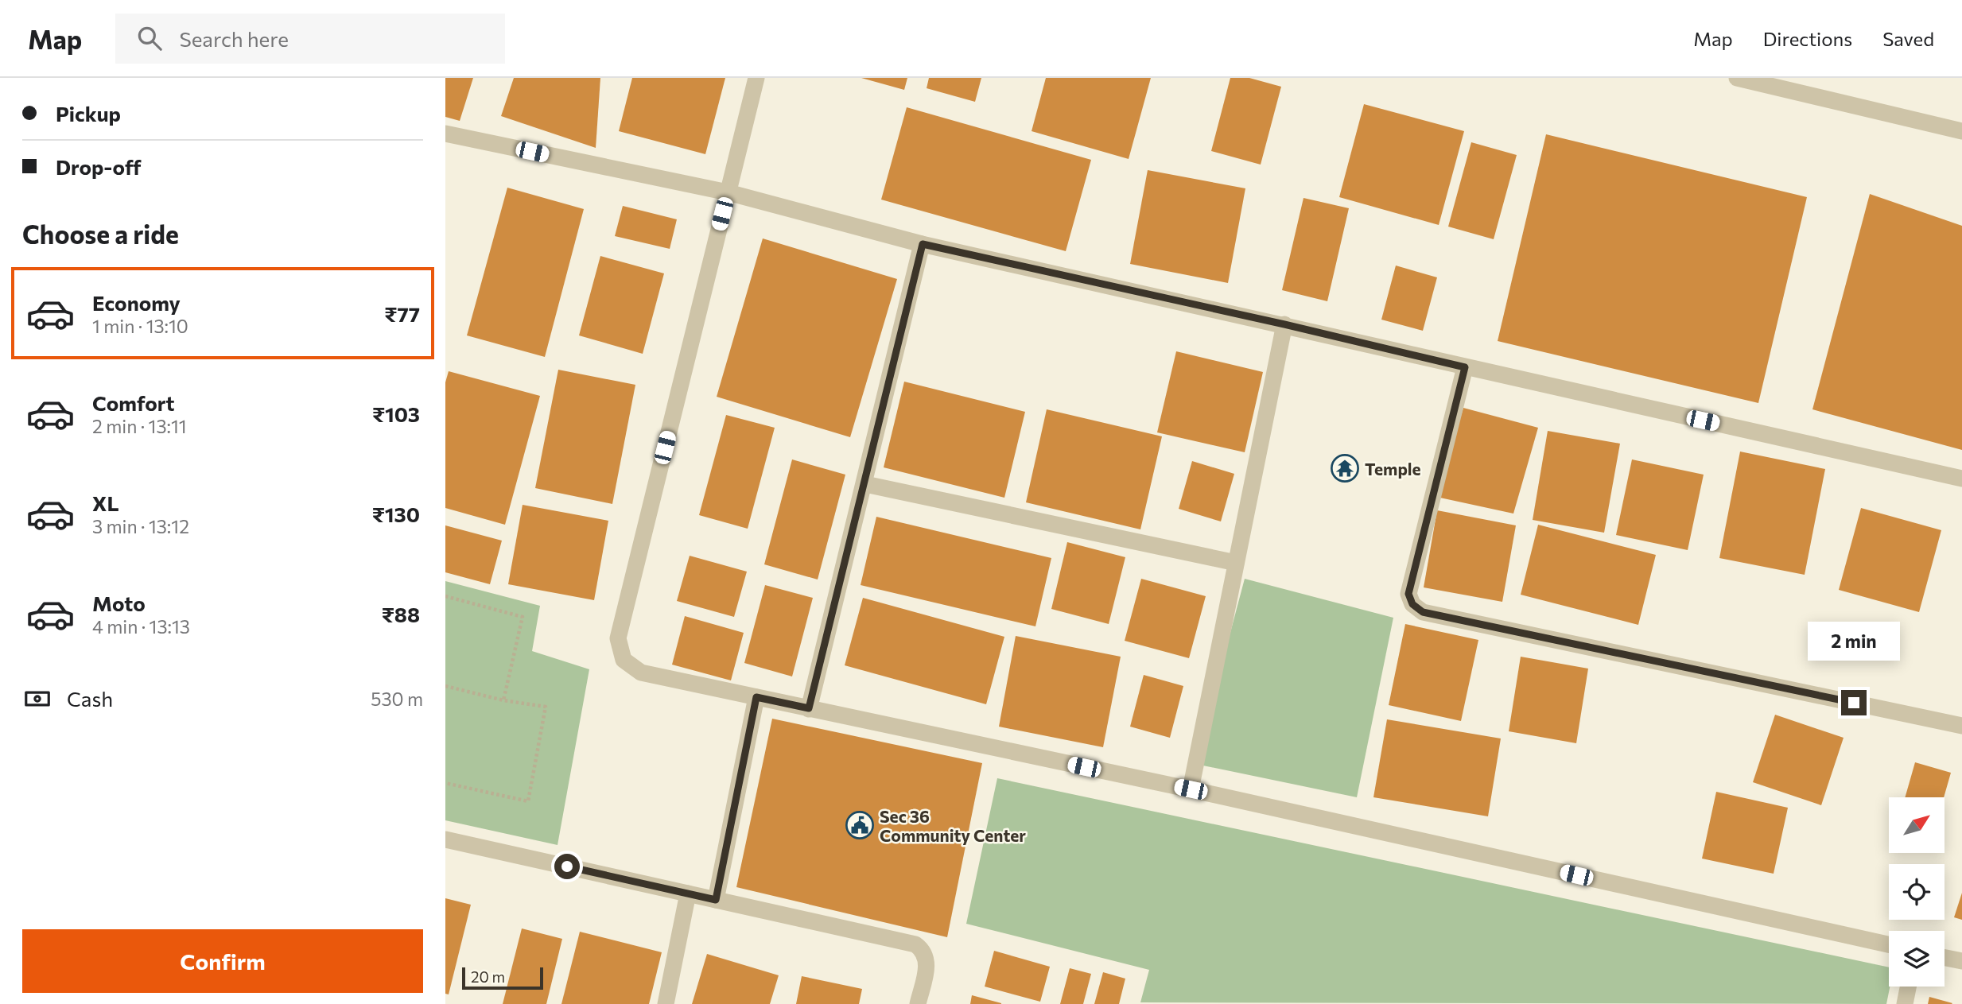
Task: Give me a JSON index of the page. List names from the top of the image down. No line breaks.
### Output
{"places":{"temple":["Temple"],"public building":["Sec 36 Community Center"]},"scale_bar":"20 m","north":"top right","page":{"header":"Map","search":"Search here","nav":["Map","Directions","Saved"],"banner":["Pickup","Drop-off"],"heading":"Choose a ride","list":[{"name":"Economy","note":"1 min · 13:10","value":"₹77"},{"name":"Comfort","note":"2 min · 13:11","value":"₹103"},{"name":"XL","note":"3 min · 13:12","value":"₹130"},{"name":"Moto","note":"4 min · 13:13","value":"₹88"}],"bubble":"2 min","pay":["Cash","530 m"],"buttons":"Confirm","scale":"20 m"}}
